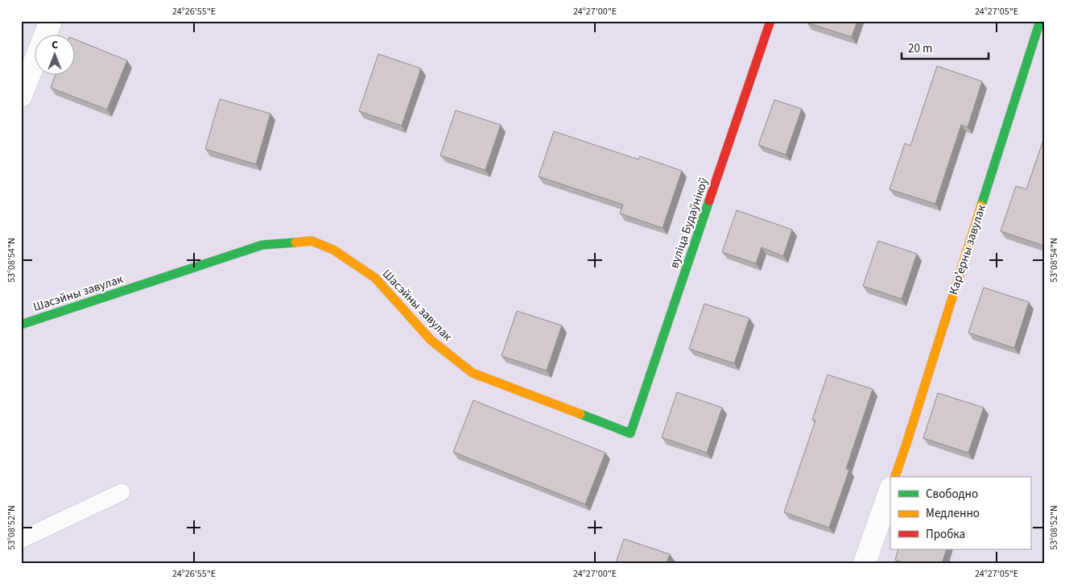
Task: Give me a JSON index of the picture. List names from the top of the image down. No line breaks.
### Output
{"streets":{"street":["вуліца Будаўнікоў","Карʼерны завулак","Шасэйны завулак"]},"crossings":[["вуліца Будаўнікоў","Шасэйны завулак"]],"legend":["Свободно","Медленно","Пробка"],"scale_bar":"20 m","north":"top","coordinates":["24°26'55\"E","24°27'00\"E","24°27'05\"E","53°08'54\"N","53°08'52\"N"]}
